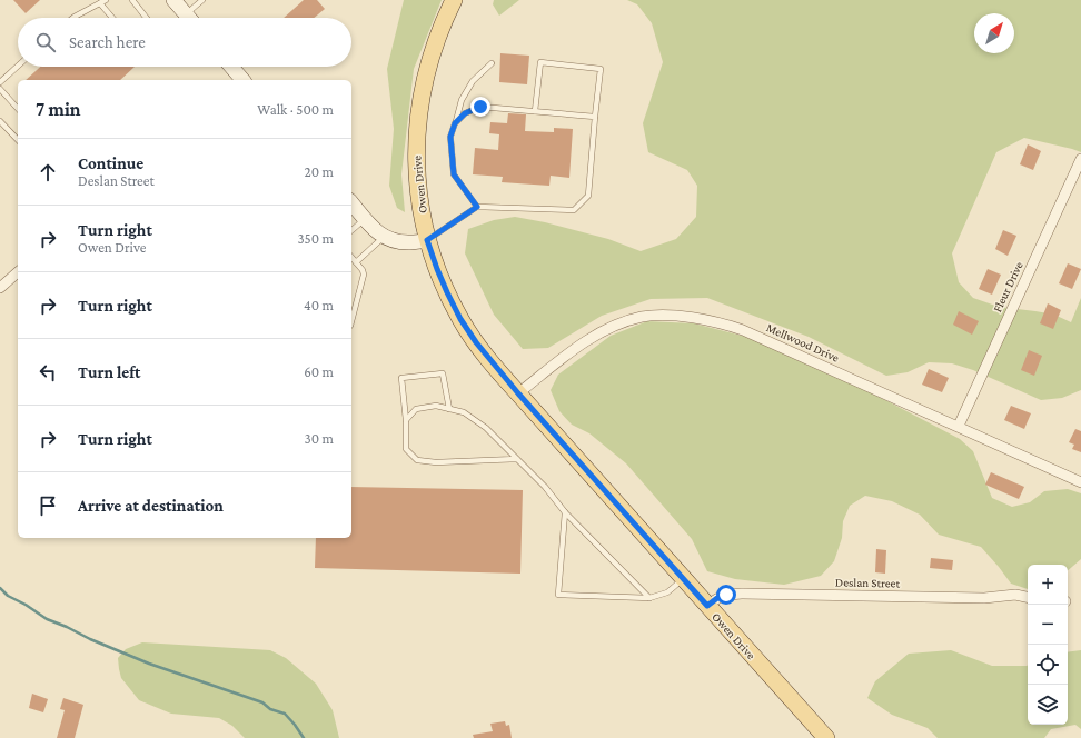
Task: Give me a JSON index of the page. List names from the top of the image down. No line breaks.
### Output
{"streets":{"main road":["Owen Drive"],"street":["Fleur Drive","Mellwood Drive","Deslan Street"]},"crossings":[["Owen Drive","Mellwood Drive"],["Owen Drive","Deslan Street"],["Fleur Drive","Mellwood Drive"]],"north":"top right","page":{"search":"Search here","heading":["7 min","Walk · 500 m"],"list":[["Continue","Deslan Street","20 m"],["Turn right","Owen Drive","350 m"],["Turn right","40 m"],["Turn left","60 m"],["Turn right","30 m"],"Arrive at destination"],"map_buttons":["+","−"]}}
